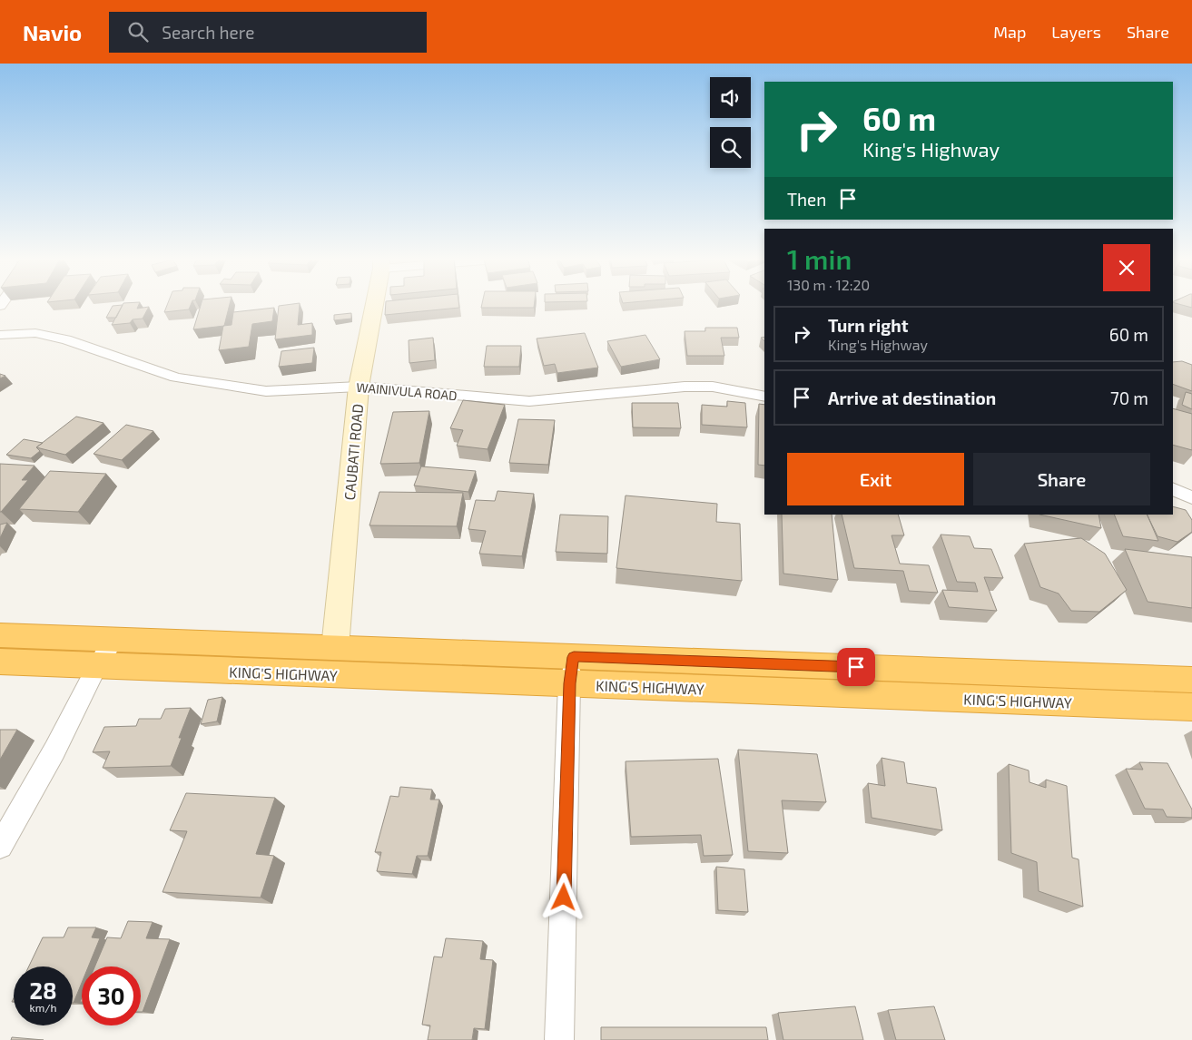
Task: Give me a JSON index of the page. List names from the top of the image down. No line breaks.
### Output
{"streets":{"highway":["KING'S HIGHWAY"],"street":["WAINIVULA ROAD","CAUBATI ROAD"]},"crossings":[["WAINIVULA ROAD","CAUBATI ROAD"],["CAUBATI ROAD","KING'S HIGHWAY"]],"page":{"header":"Navio","search":"Search here","nav":["Map","Layers","Share"],"turn":["60 m","King's Highway"],"then":"Then","heading":["1 min","130 m · 12:20"],"list":[{"name":"Turn right","note":"King's Highway","value":"60 m"},{"name":"Arrive at destination","value":"70 m"}],"buttons":["Exit","Share"],"speed":"28 km/h","limit":"30"}}
